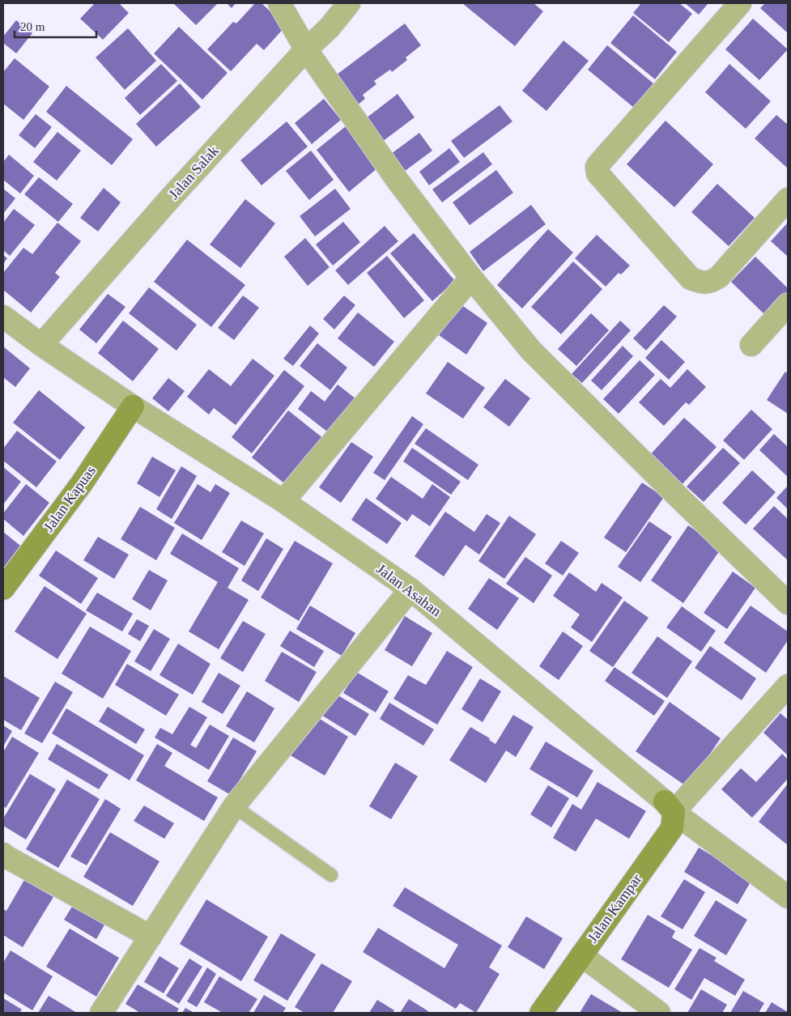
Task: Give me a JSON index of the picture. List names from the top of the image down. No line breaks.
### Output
{"streets":{"main road":["Jalan Kapuas","Jalan Kampar"],"street":["Jalan Salak","Jalan Asahan"]},"crossings":[["Jalan Salak","Jalan Asahan"],["Jalan Kapuas","Jalan Asahan"],["Jalan Asahan","Jalan Kampar"]],"scale_bar":"20 m"}
